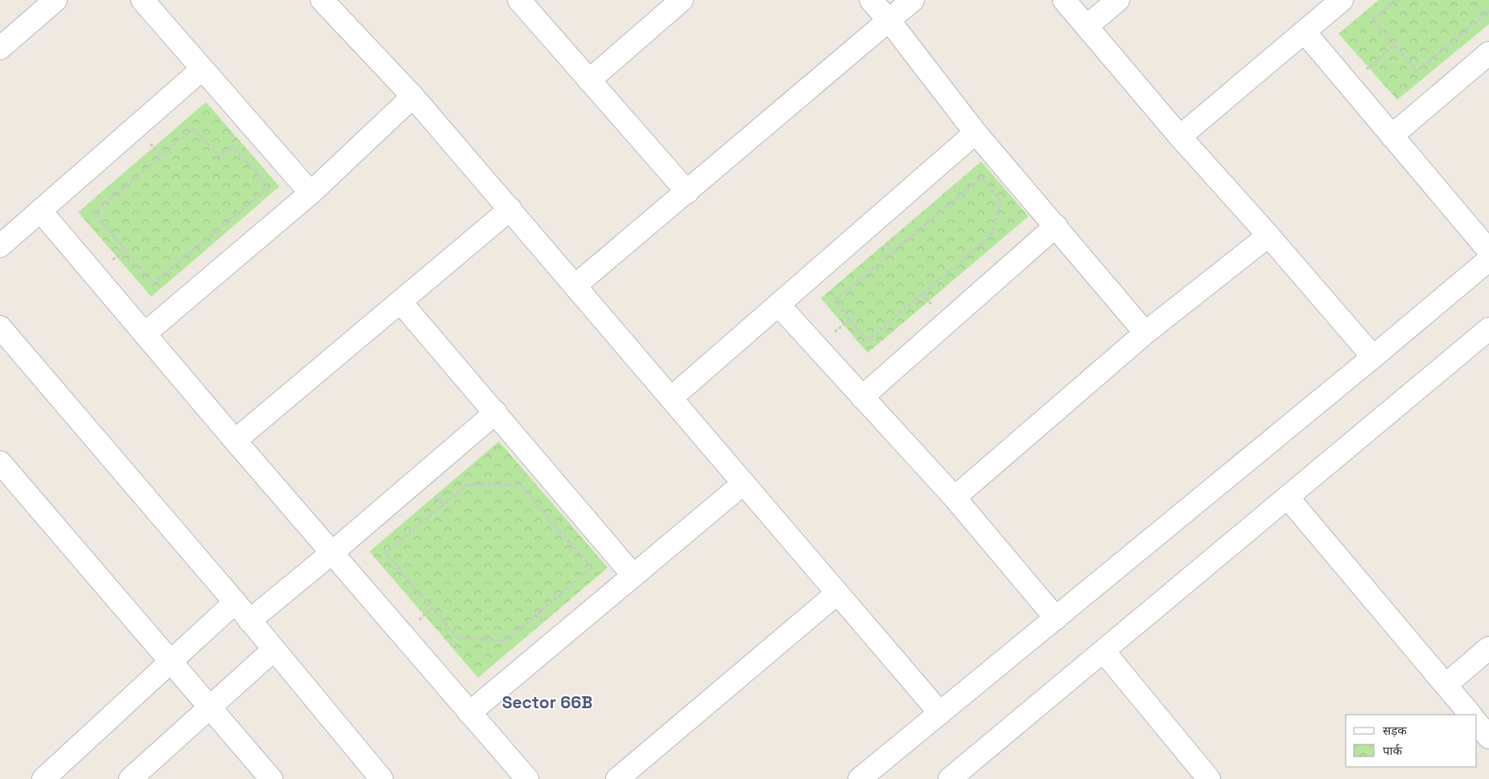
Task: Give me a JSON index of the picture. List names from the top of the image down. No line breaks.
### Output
{"districts":["Sector 66B"],"legend":["सड़क","पार्क"]}
